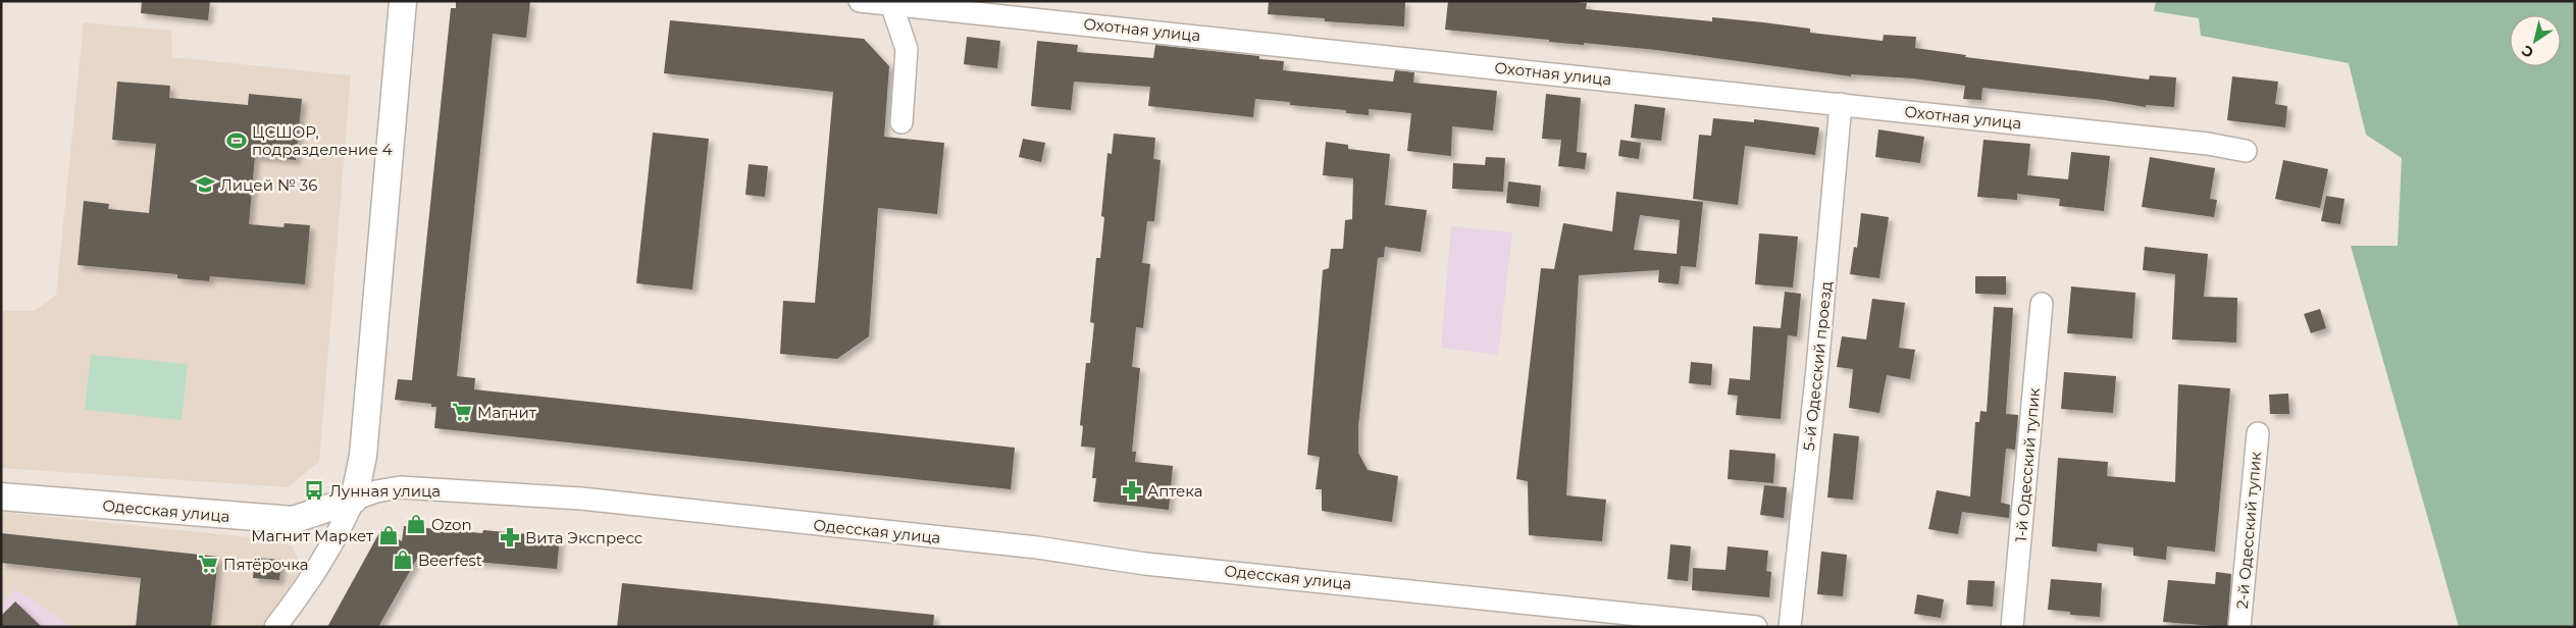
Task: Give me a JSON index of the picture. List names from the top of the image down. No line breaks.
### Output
{"streets":{"street":["Охотная улица","5-й Одесский проезд","1-й Одесский тупик","Одесская улица","2-й Одесский тупик"]},"crossings":[["Охотная улица","5-й Одесский проезд"]],"places":{"sports":["ЦСШОР, подразделение 4"],"school or university":["Лицей № 36"],"supermarket":["Магнит","Пятёрочка"],"bus stop":["Лунная улица"],"pharmacy":["Аптека","Вита Экспресс"],"shop":["Ozon","Магнит Маркет","Beerfest"]},"north":"bottom left"}
